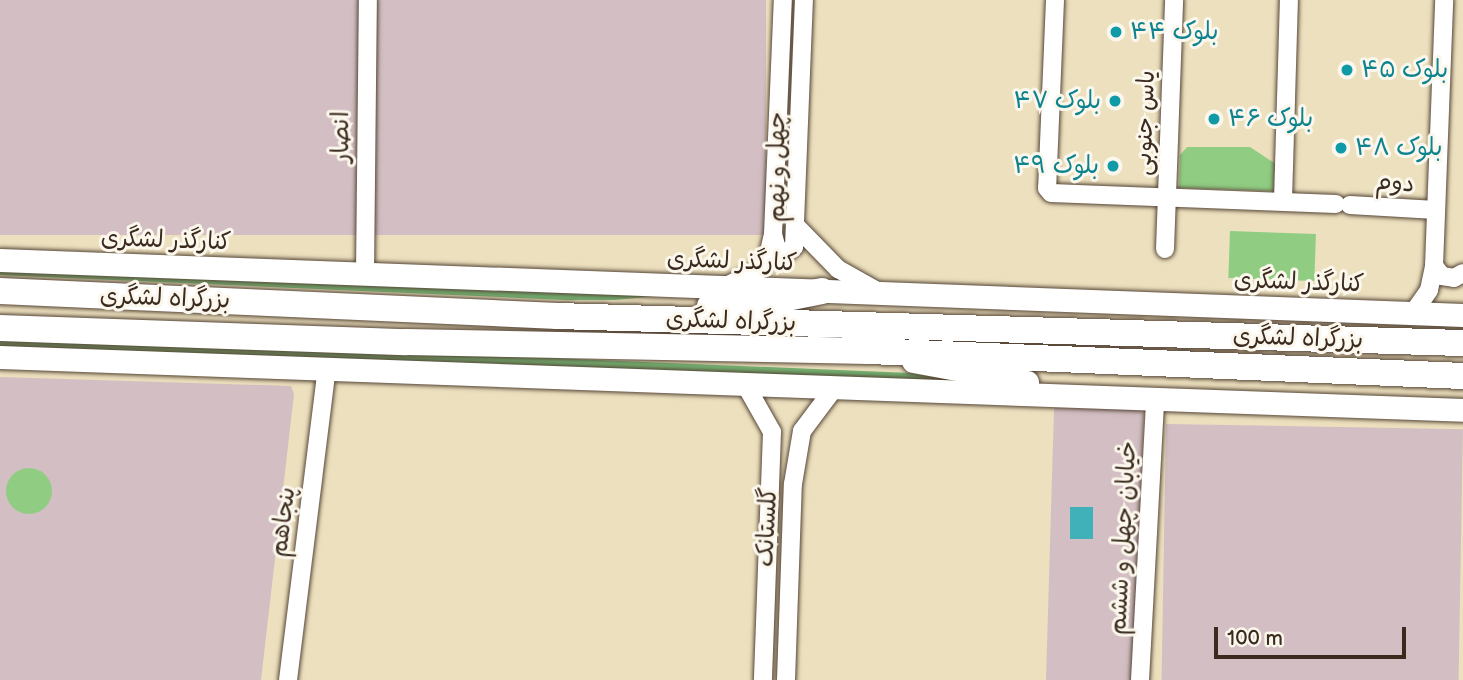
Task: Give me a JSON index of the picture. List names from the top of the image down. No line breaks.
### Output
{"streets":{"highway":["بزرگراه لشگری"],"main road":["کنارگذر لشگری"],"street":["یاس جنوبی","انصار","چهل و نهم","دوم","پنجاهم","گلستانک","خیابان چهل و ششم"]},"crossings":[["یاس جنوبی","دوم"],["انصار","کنارگذر لشگری"],["چهل و نهم","کنارگذر لشگری"]],"places":["بلوک ۴۴","بلوک ۴۵","بلوک ۴۷","بلوک ۴۶","بلوک ۴۸","بلوک ۴۹"],"scale_bar":"100 m"}
